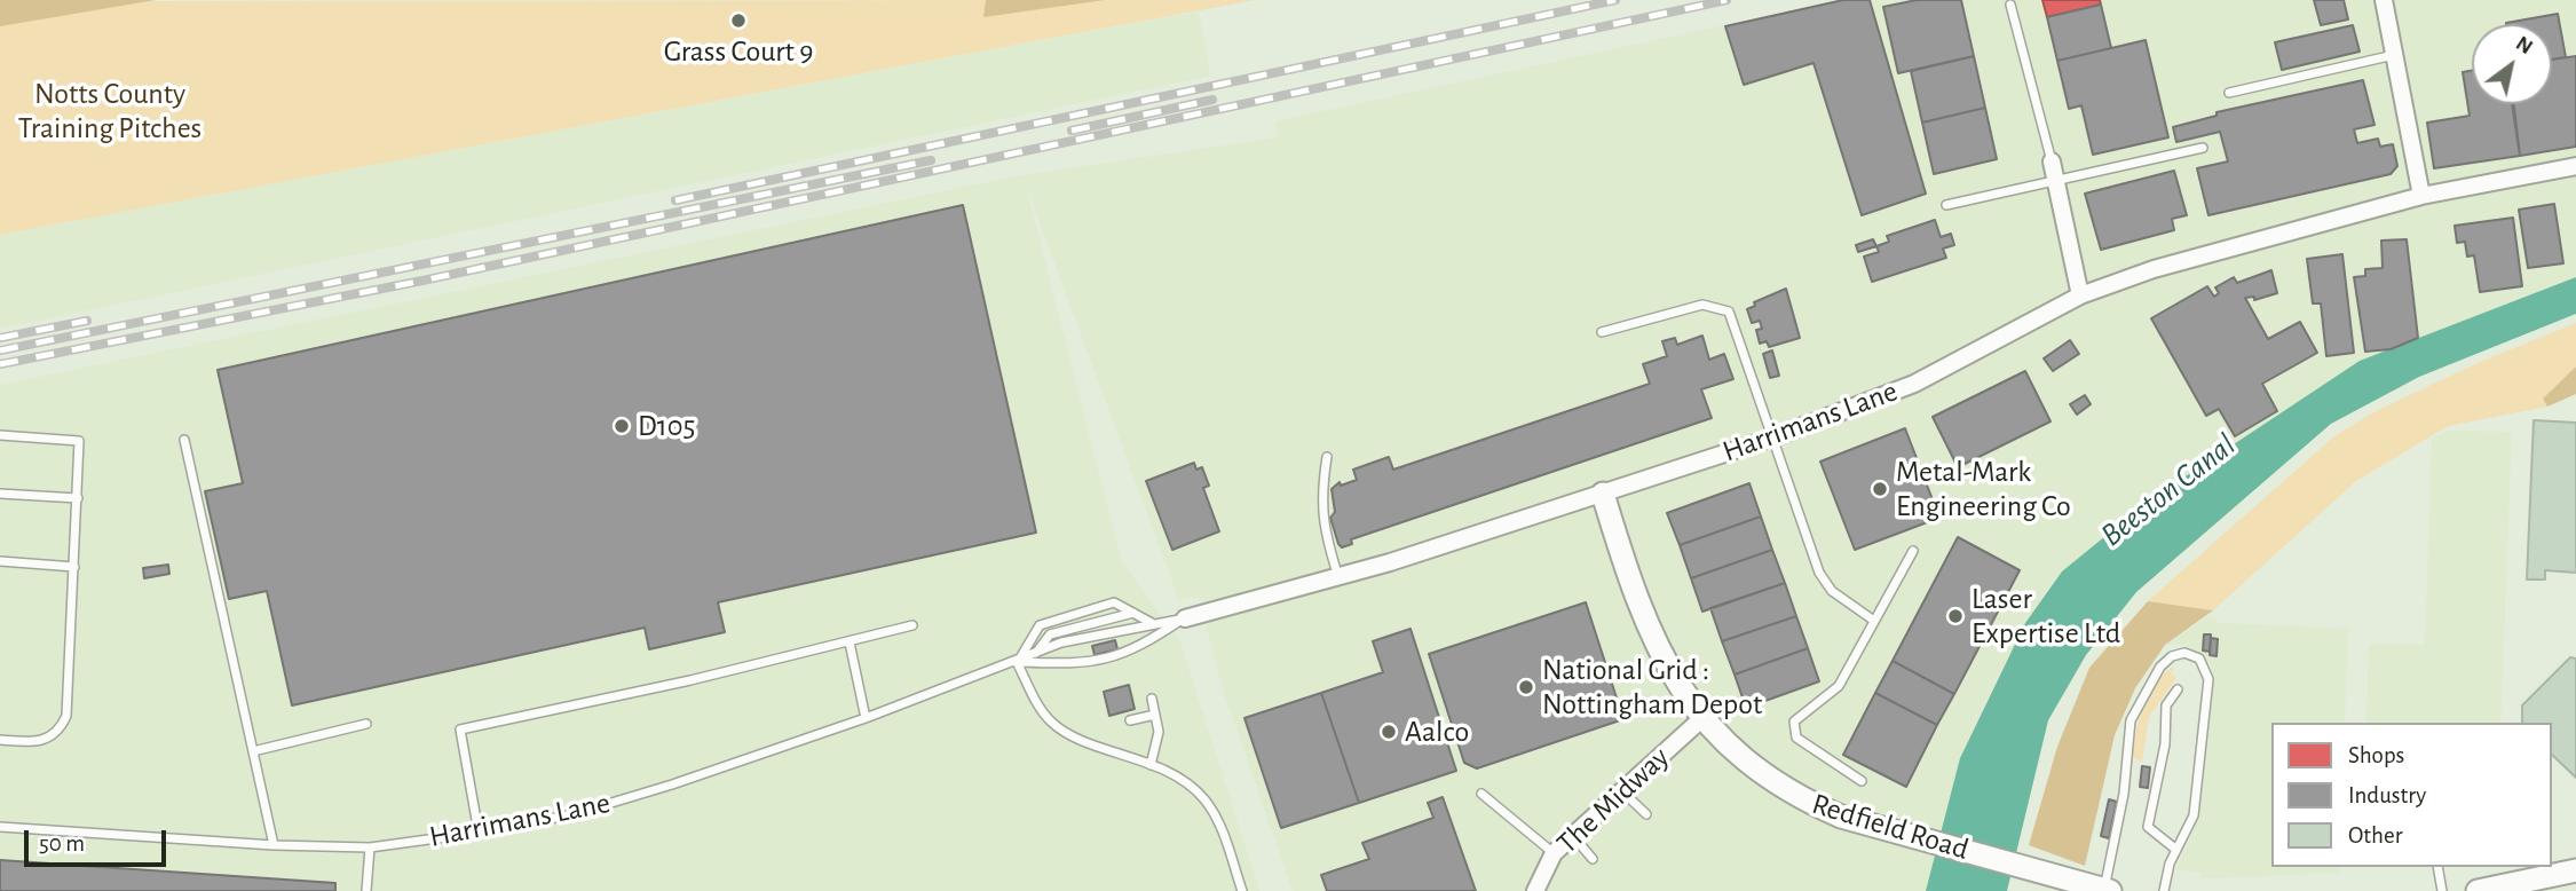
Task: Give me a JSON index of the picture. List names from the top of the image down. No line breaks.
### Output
{"streets":{"street":["Harrimans Lane","The Midway","Redfield Road"]},"crossings":[["Harrimans Lane","Redfield Road"],["The Midway","Redfield Road"]],"water":["Beeston Canal"],"parks":["Notts County Training Pitches"],"places":["Grass Court 9","D105","Metal-Mark Engineering Co","Laser Expertise Ltd","National Grid : Nottingham Depot","Aalco"],"legend":["Shops","Industry","Other"],"scale_bar":"50 m","north":"top right"}
